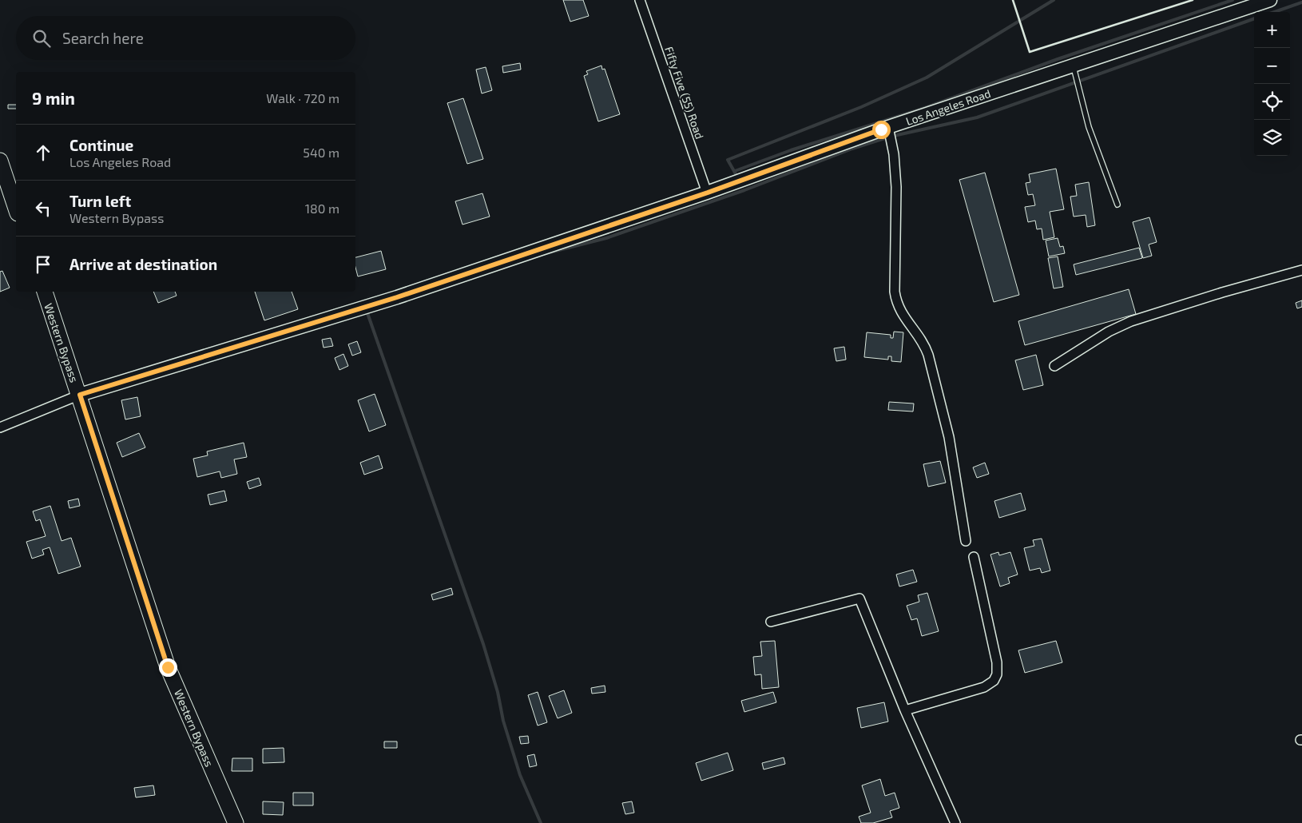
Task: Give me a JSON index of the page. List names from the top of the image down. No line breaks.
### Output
{"streets":{"main road":["Los Angeles Road","Western Bypass"],"street":["Fifty Five (55) Road"]},"crossings":[["Fifty Five (55) Road","Los Angeles Road"],["Los Angeles Road","Western Bypass"]],"page":{"map_buttons":["+","−"],"search":"Search here","heading":["9 min","Walk · 720 m"],"list":[["Continue","Los Angeles Road","540 m"],["Turn left","Western Bypass","180 m"],"Arrive at destination"]}}
